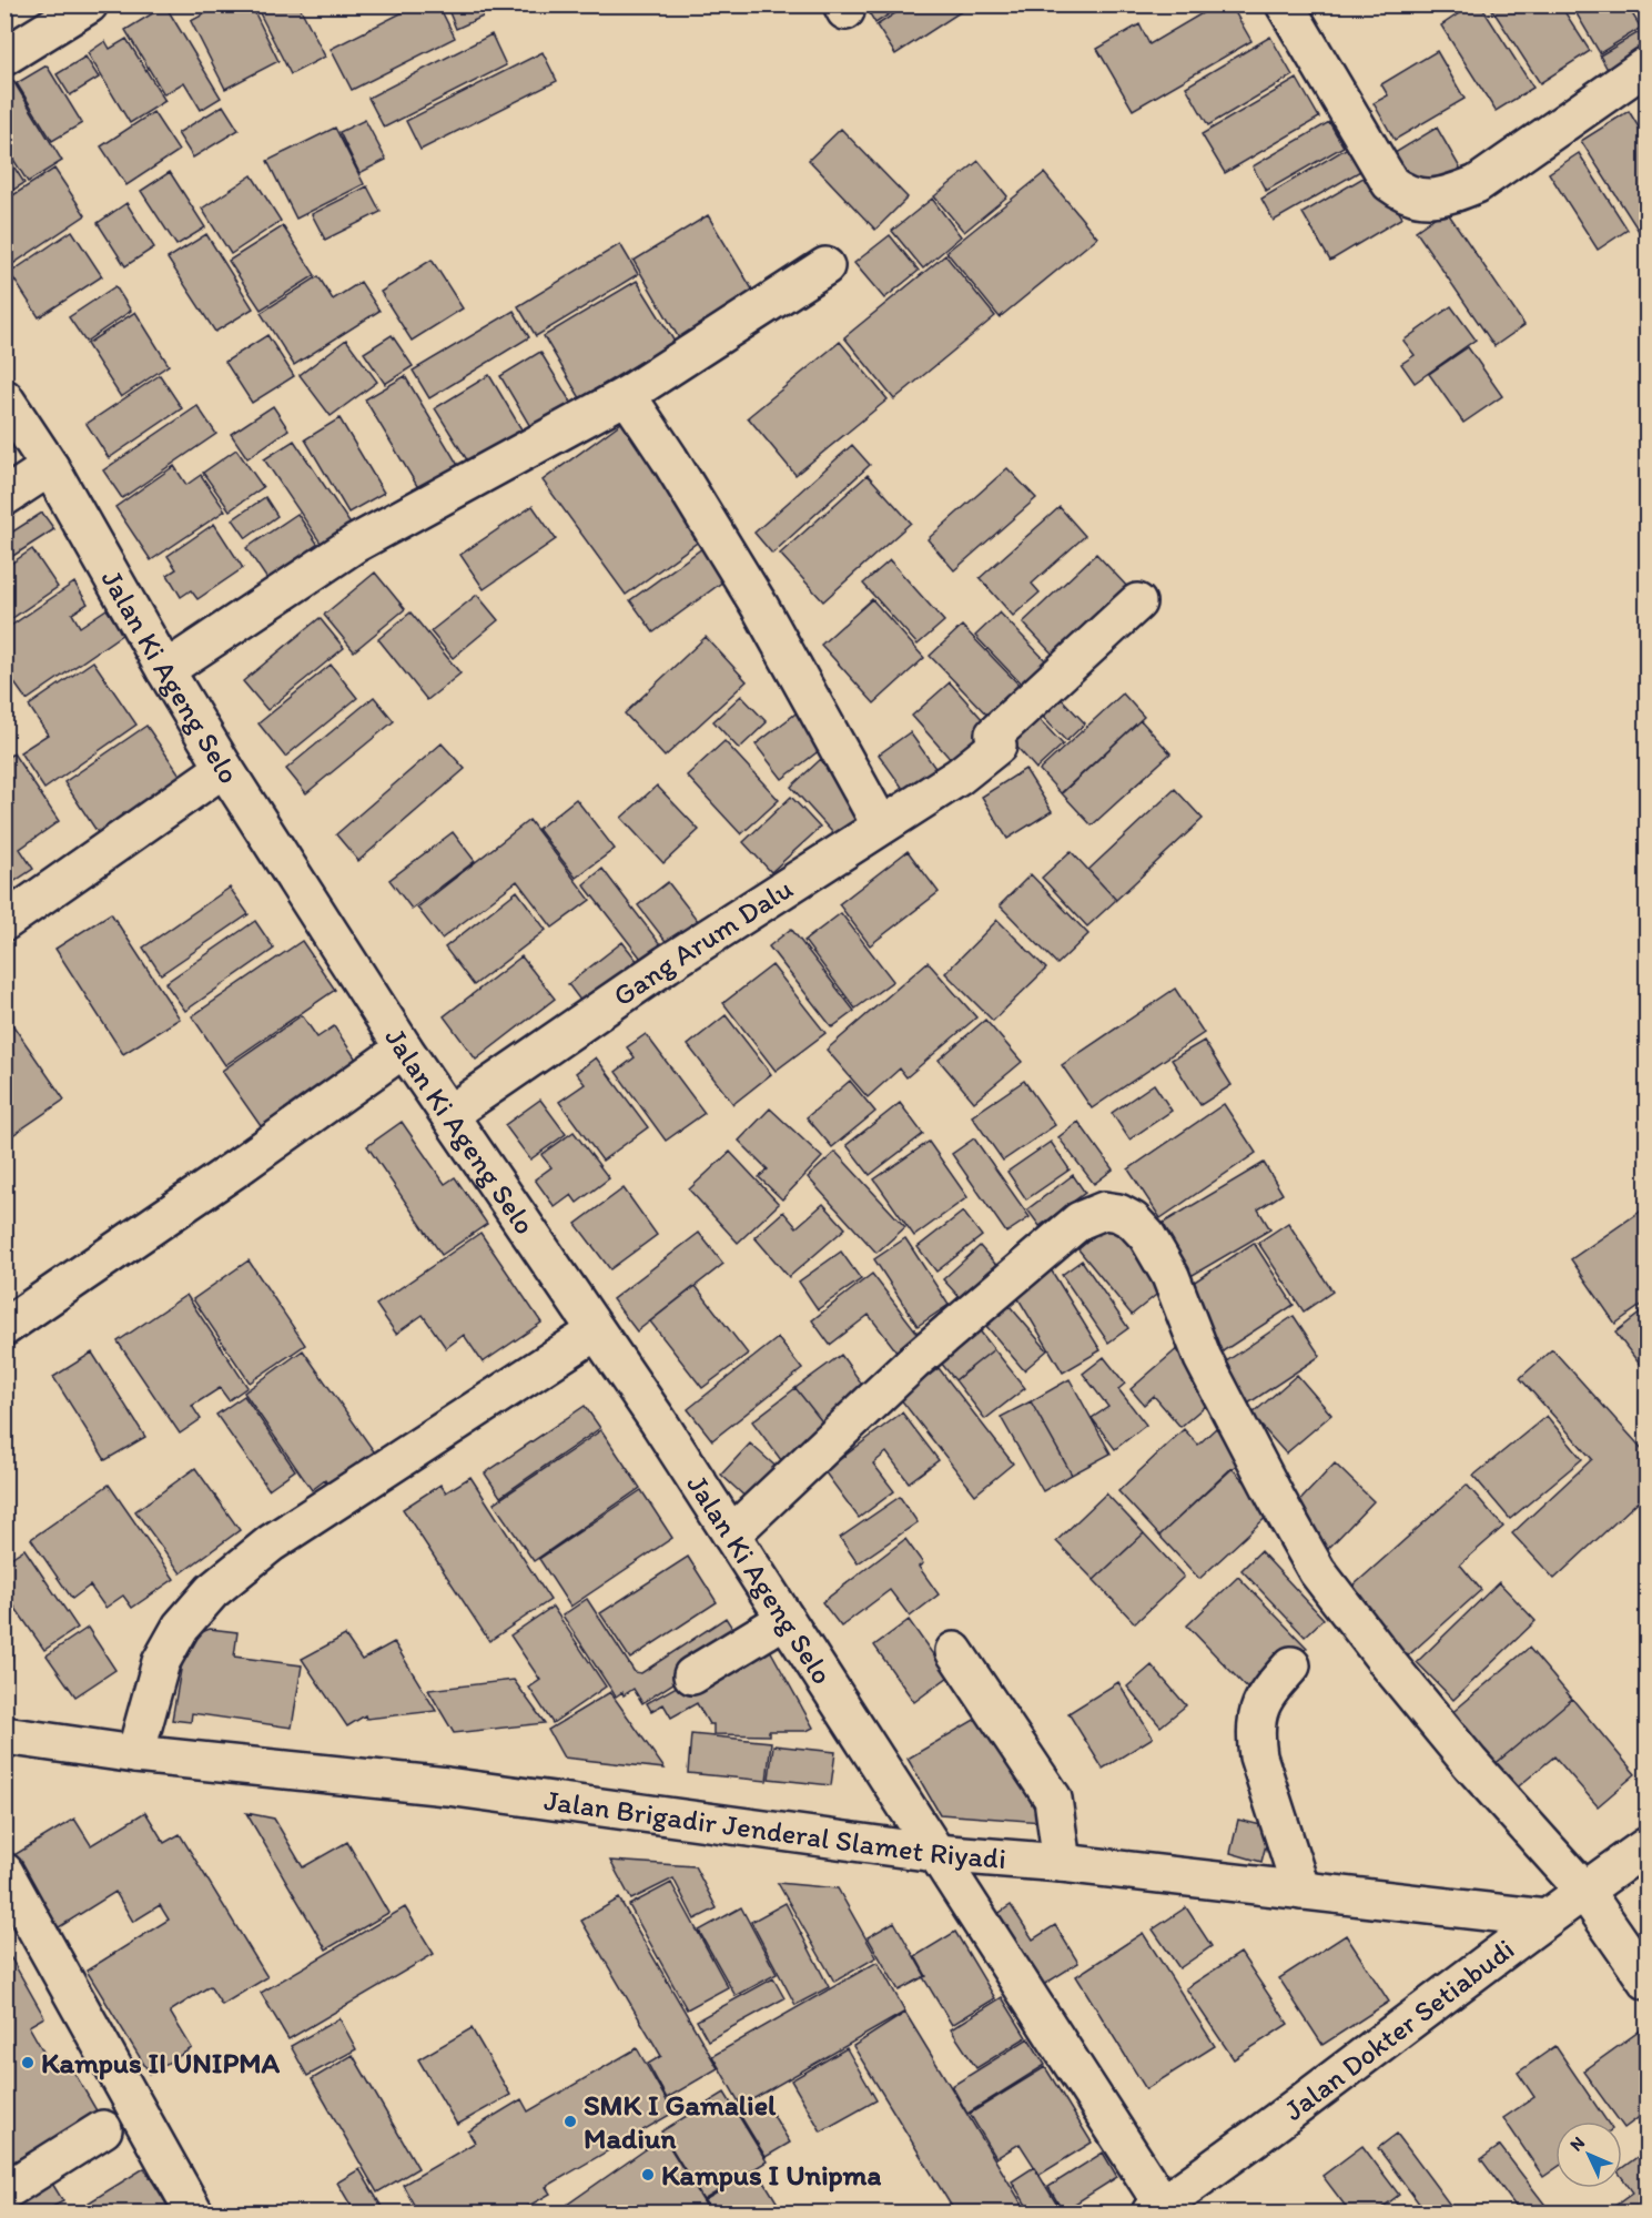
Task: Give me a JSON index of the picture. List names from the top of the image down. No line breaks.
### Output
{"streets":{"street":["Jalan Ki Ageng Selo","Gang Arum Dalu","Jalan Brigadir Jenderal Slamet Riyadi","Jalan Dokter Setiabudi"]},"crossings":[["Jalan Ki Ageng Selo","Gang Arum Dalu"],["Jalan Ki Ageng Selo","Jalan Brigadir Jenderal Slamet Riyadi"],["Jalan Ki Ageng Selo","Jalan Dokter Setiabudi"],["Jalan Brigadir Jenderal Slamet Riyadi","Jalan Dokter Setiabudi"]],"places":["Kampus II UNIPMA","SMK I Gamaliel Madiun","Kampus I Unipma"],"north":"top left"}
